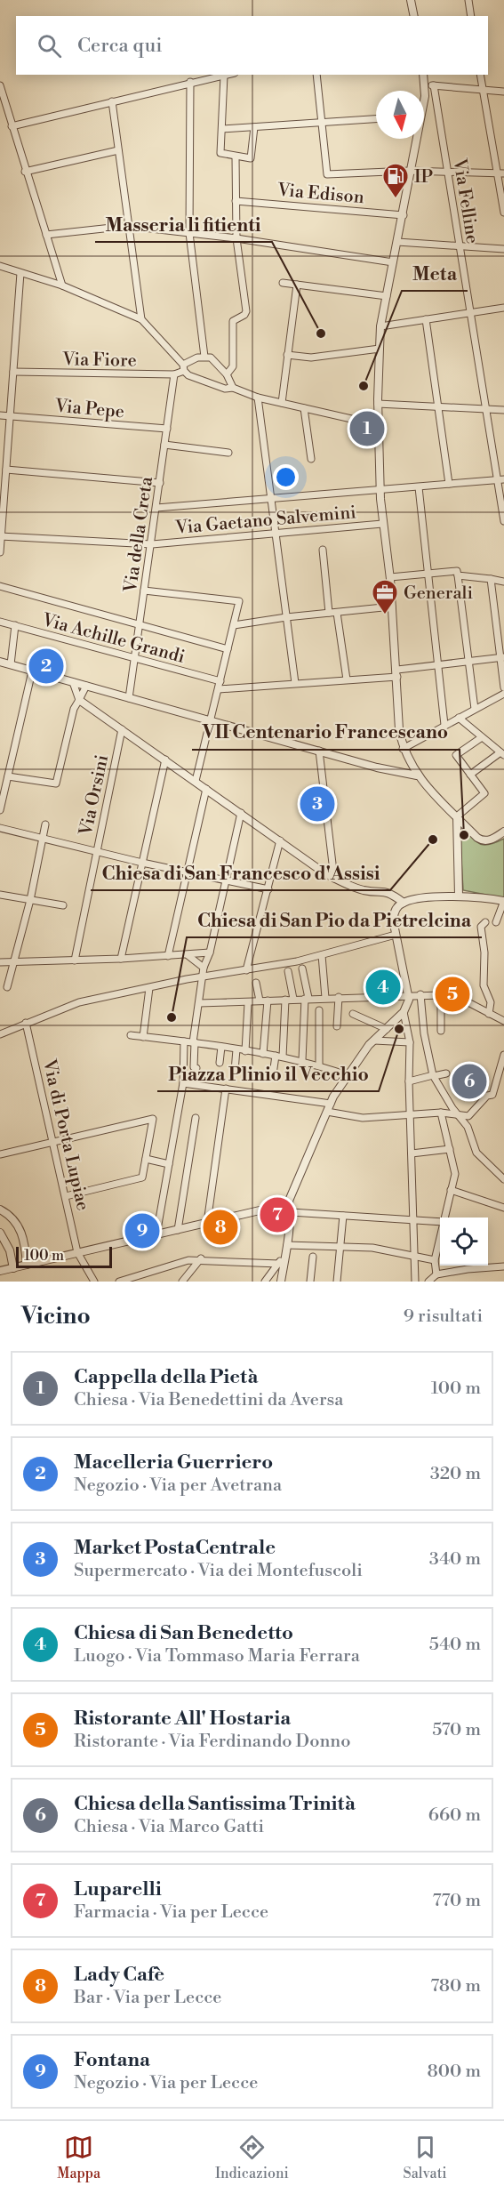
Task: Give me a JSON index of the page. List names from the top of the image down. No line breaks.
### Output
{"streets":{"street":["Via Edison","Via Felline","Via Fiore","Via Pepe","Via Gaetano Salvemini","Via della Creta","Via Achille Grandi","Via Orsini","Via di Porta Lupiae"]},"crossings":[["Via Fiore","Via della Creta"],["Via Pepe","Via della Creta"],["Via Gaetano Salvemini","Via della Creta"],["Via della Creta","Via Achille Grandi"]],"places":{"fuel station":["IP"],"other":["Masseria li fitienti","Meta","VII Centenario Francescano","Chiesa di San Francesco d'Assisi","Chiesa di San Pio da Pietrelcina","Piazza Plinio il Vecchio"],"office":["Generali"]},"scale_bar":"100 m","north":"bottom","page":{"search":"Cerca qui","pins":["1","2","3","4","5","6","7","8","9"],"scale":"100 m","heading":["Vicino","9 risultati"],"list":[{"mark":"1","name":"Cappella della Pietà","note":"Chiesa · Via Benedettini da Aversa","value":"100 m"},{"mark":"2","name":"Macelleria Guerriero","note":"Negozio · Via per Avetrana","value":"320 m"},{"mark":"3","name":"Market PostaCentrale","note":"Supermercato · Via dei Montefuscoli","value":"340 m"},{"mark":"4","name":"Chiesa di San Benedetto","note":"Luogo · Via Tommaso Maria Ferrara","value":"540 m"},{"mark":"5","name":"Ristorante All' Hostaria","note":"Ristorante · Via Ferdinando Donno","value":"570 m"},{"mark":"6","name":"Chiesa della Santissima Trinità","note":"Chiesa · Via Marco Gatti","value":"660 m"},{"mark":"7","name":"Luparelli","note":"Farmacia · Via per Lecce","value":"770 m"},{"mark":"8","name":"Lady Cafè","note":"Bar · Via per Lecce","value":"780 m"},{"mark":"9","name":"Fontana","note":"Negozio · Via per Lecce","value":"800 m"}],"nav":["Mappa","Indicazioni","Salvati"]}}
